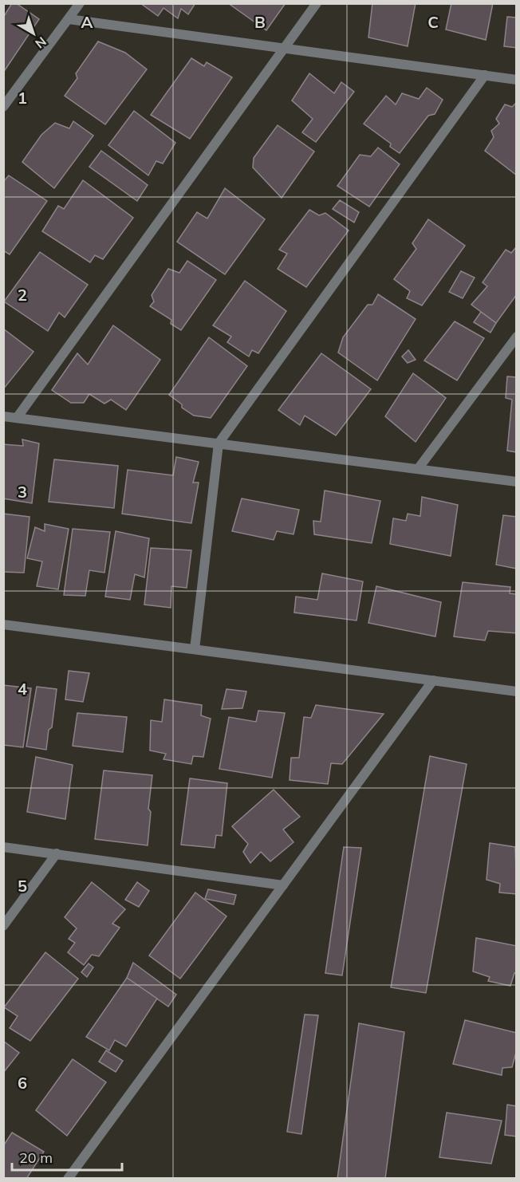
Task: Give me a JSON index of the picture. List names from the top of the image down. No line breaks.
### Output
{"scale_bar":"20 m","north":"bottom right","grid":{"columns":["A","B","C"],"rows":["1","2","3","4","5","6"]}}
